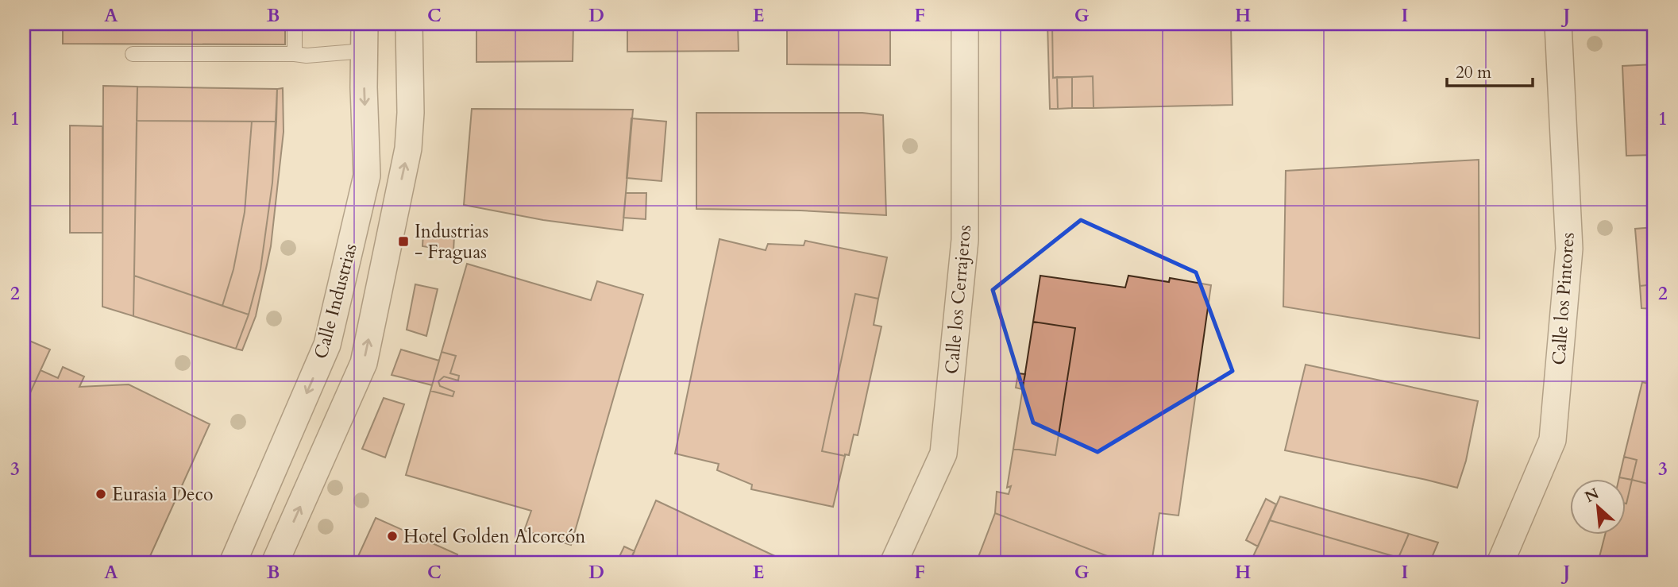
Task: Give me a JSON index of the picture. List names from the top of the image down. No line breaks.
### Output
{"streets":{"street":["Calle los Pintores","Calle los Cerrajeros","Calle Industrias"]},"places":{"transit":["Industrias - Fraguas"],"other":["Eurasia Deco","Hotel Golden Alcorcón"]},"scale_bar":"20 m","north":"top left","grid":{"columns":["A","B","C","D","E","F","G","H","I","J"],"rows":["1","2","3"]}}
